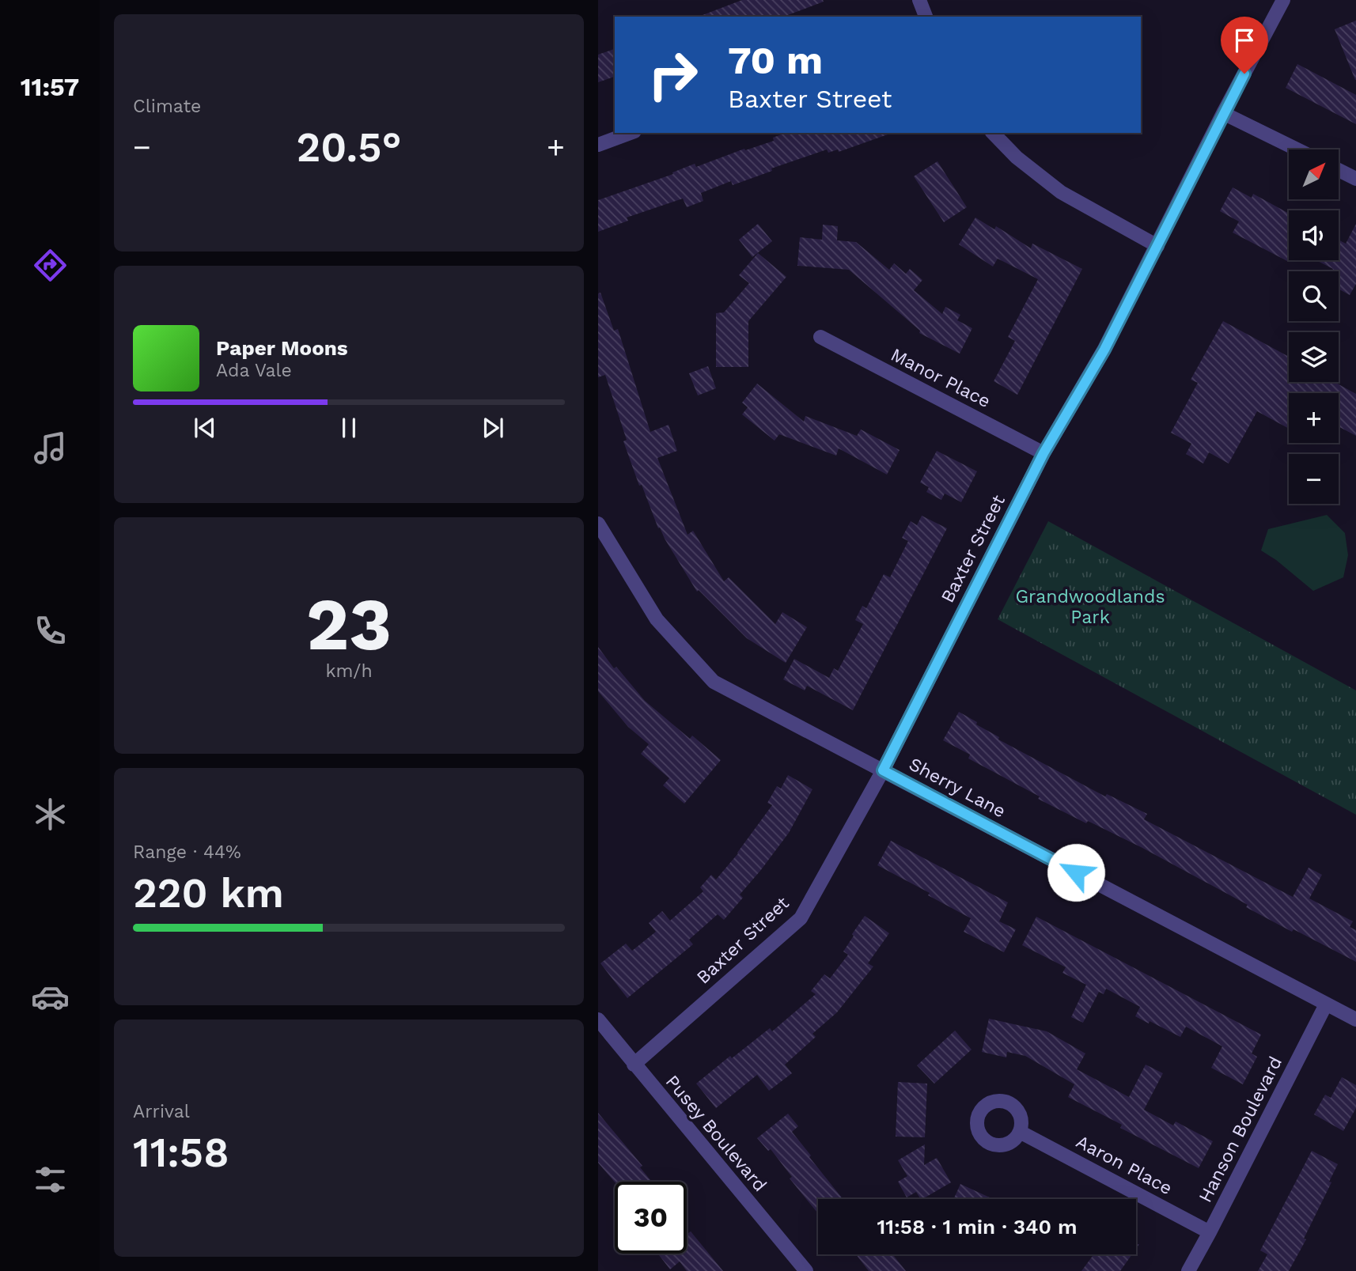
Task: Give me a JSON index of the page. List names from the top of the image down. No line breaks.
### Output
{"streets":{"street":["Manor Place","Baxter Street","Sherry Lane","Hanson Boulevard","Pusey Boulevard","Aaron Place"]},"crossings":[["Manor Place","Baxter Street"],["Baxter Street","Sherry Lane"],["Baxter Street","Pusey Boulevard"],["Sherry Lane","Hanson Boulevard"],["Hanson Boulevard","Aaron Place"]],"parks":["Grandwoodlands Park"],"north":"top right","page":{"tabs":"11:57","tile":["Climate",["23","km/h"],["Range · 44%","220 km"],["Arrival","11:58"]],"turn":["70 m","Baxter Street"],"heat":["−","20.5°","+"],"map_buttons":["+","−"],"song":["Paper Moons","Ada Vale"],"limit":"30","trip":"11:58 · 1 min · 340 m"}}
